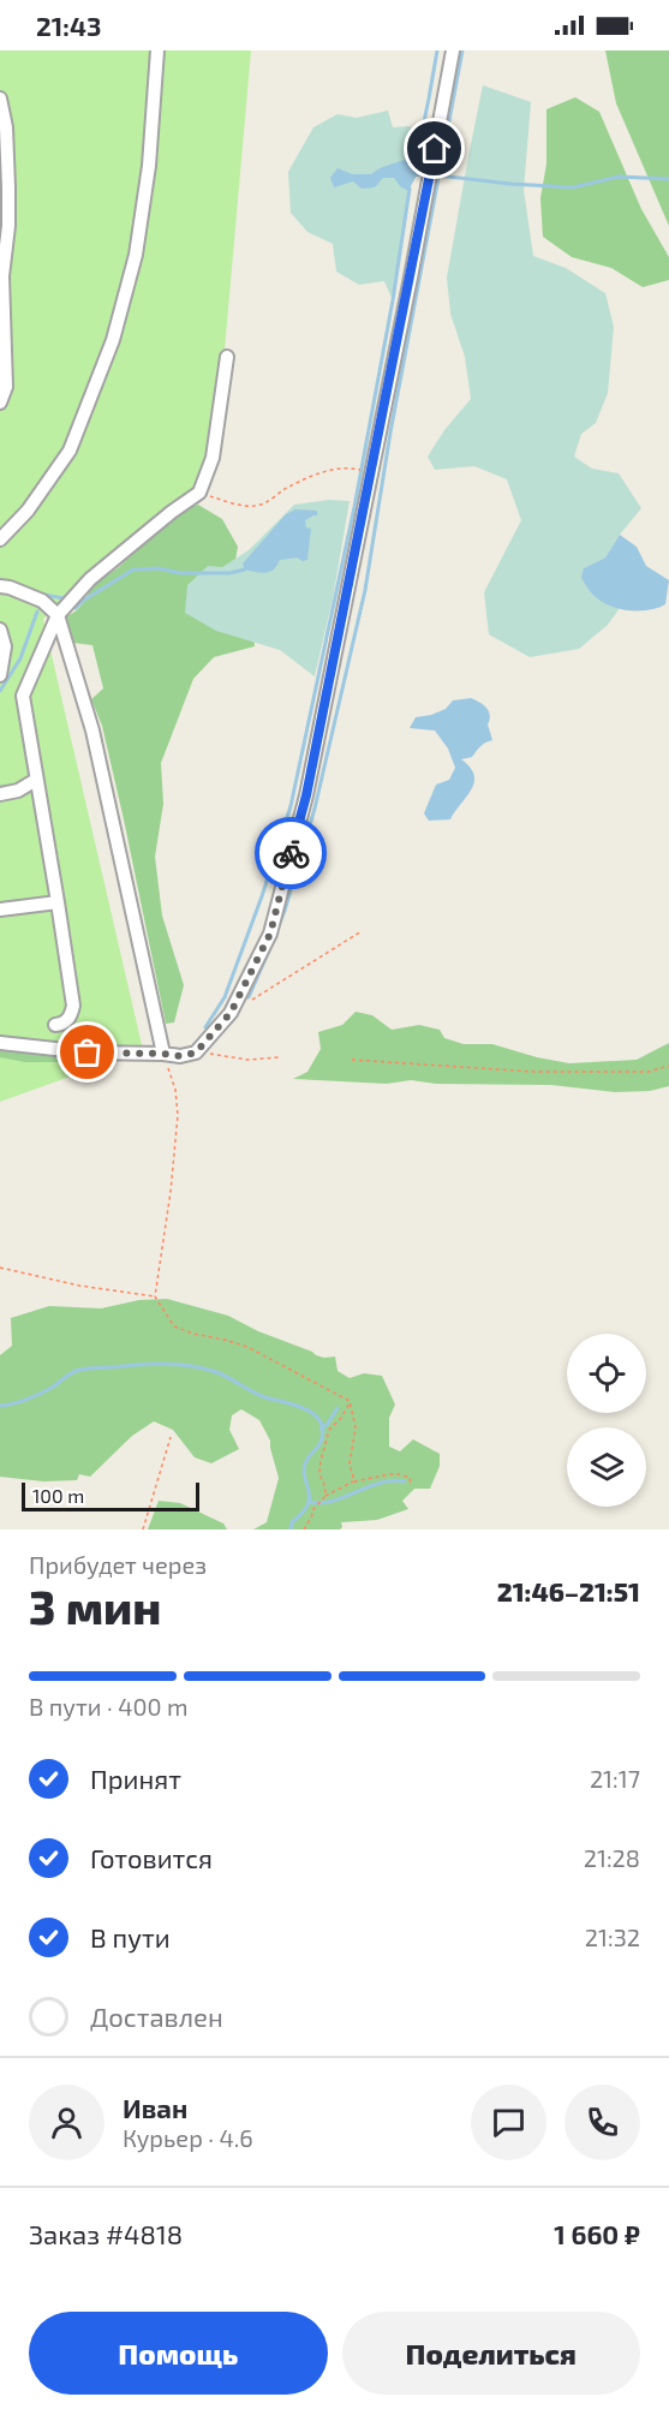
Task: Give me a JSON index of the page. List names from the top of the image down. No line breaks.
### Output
{"scale_bar":"100 m","page":{"status":"21:43","scale":"100 m","heading":["3 мин","Прибудет через","21:46–21:51"],"panel":["Иван","Курьер · 4.6","Заказ #4818","1 660 ₽"],"bar":"В пути · 400 m","list":[["Принят","21:17"],["Готовится","21:28"],["В пути","21:32"],"Доставлен"],"buttons":["Помощь","Поделиться"]}}
